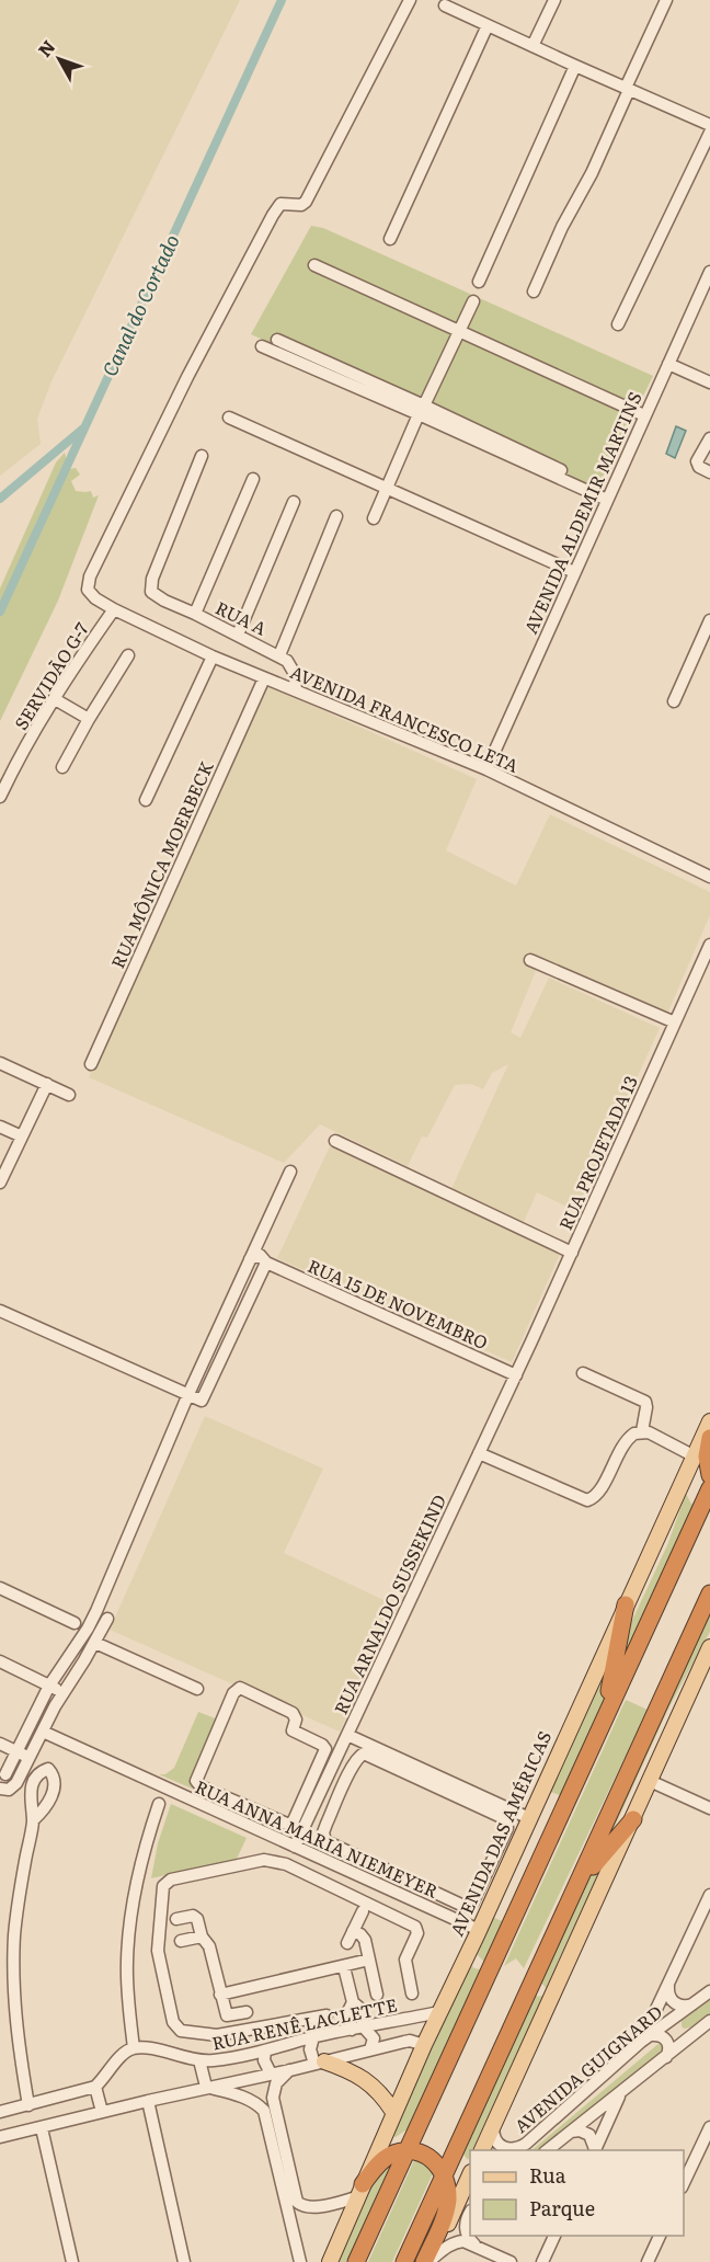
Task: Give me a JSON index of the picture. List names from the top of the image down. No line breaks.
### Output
{"streets":{"main road":["AVENIDA DAS AMÉRICAS"],"street":["AVENIDA ALDEMIR MARTINS","RUA A","SERVIDÃO G-7","AVENIDA FRANCESCO LETA","RUA MÔNICA MOERBECK","RUA PROJETADA 13","RUA 15 DE NOVEMBRO","RUA ARNALDO SUSSEKIND","RUA ANNA MARIA NIEMEYER","RUA RENÊ LACLETTE","AVENIDA GUIGNARD"]},"crossings":[["AVENIDA ALDEMIR MARTINS","AVENIDA FRANCESCO LETA"],["RUA A","AVENIDA FRANCESCO LETA"],["SERVIDÃO G-7","AVENIDA FRANCESCO LETA"],["AVENIDA FRANCESCO LETA","RUA MÔNICA MOERBECK"],["RUA PROJETADA 13","RUA 15 DE NOVEMBRO"],["RUA PROJETADA 13","RUA ARNALDO SUSSEKIND"],["RUA 15 DE NOVEMBRO","RUA ARNALDO SUSSEKIND"],["RUA ARNALDO SUSSEKIND","RUA ANNA MARIA NIEMEYER"],["AVENIDA DAS AMÉRICAS","RUA ANNA MARIA NIEMEYER"],["AVENIDA DAS AMÉRICAS","RUA RENÊ LACLETTE"]],"water":["Canal do Cortado"],"legend":["Rua","Parque"],"north":"top left"}
